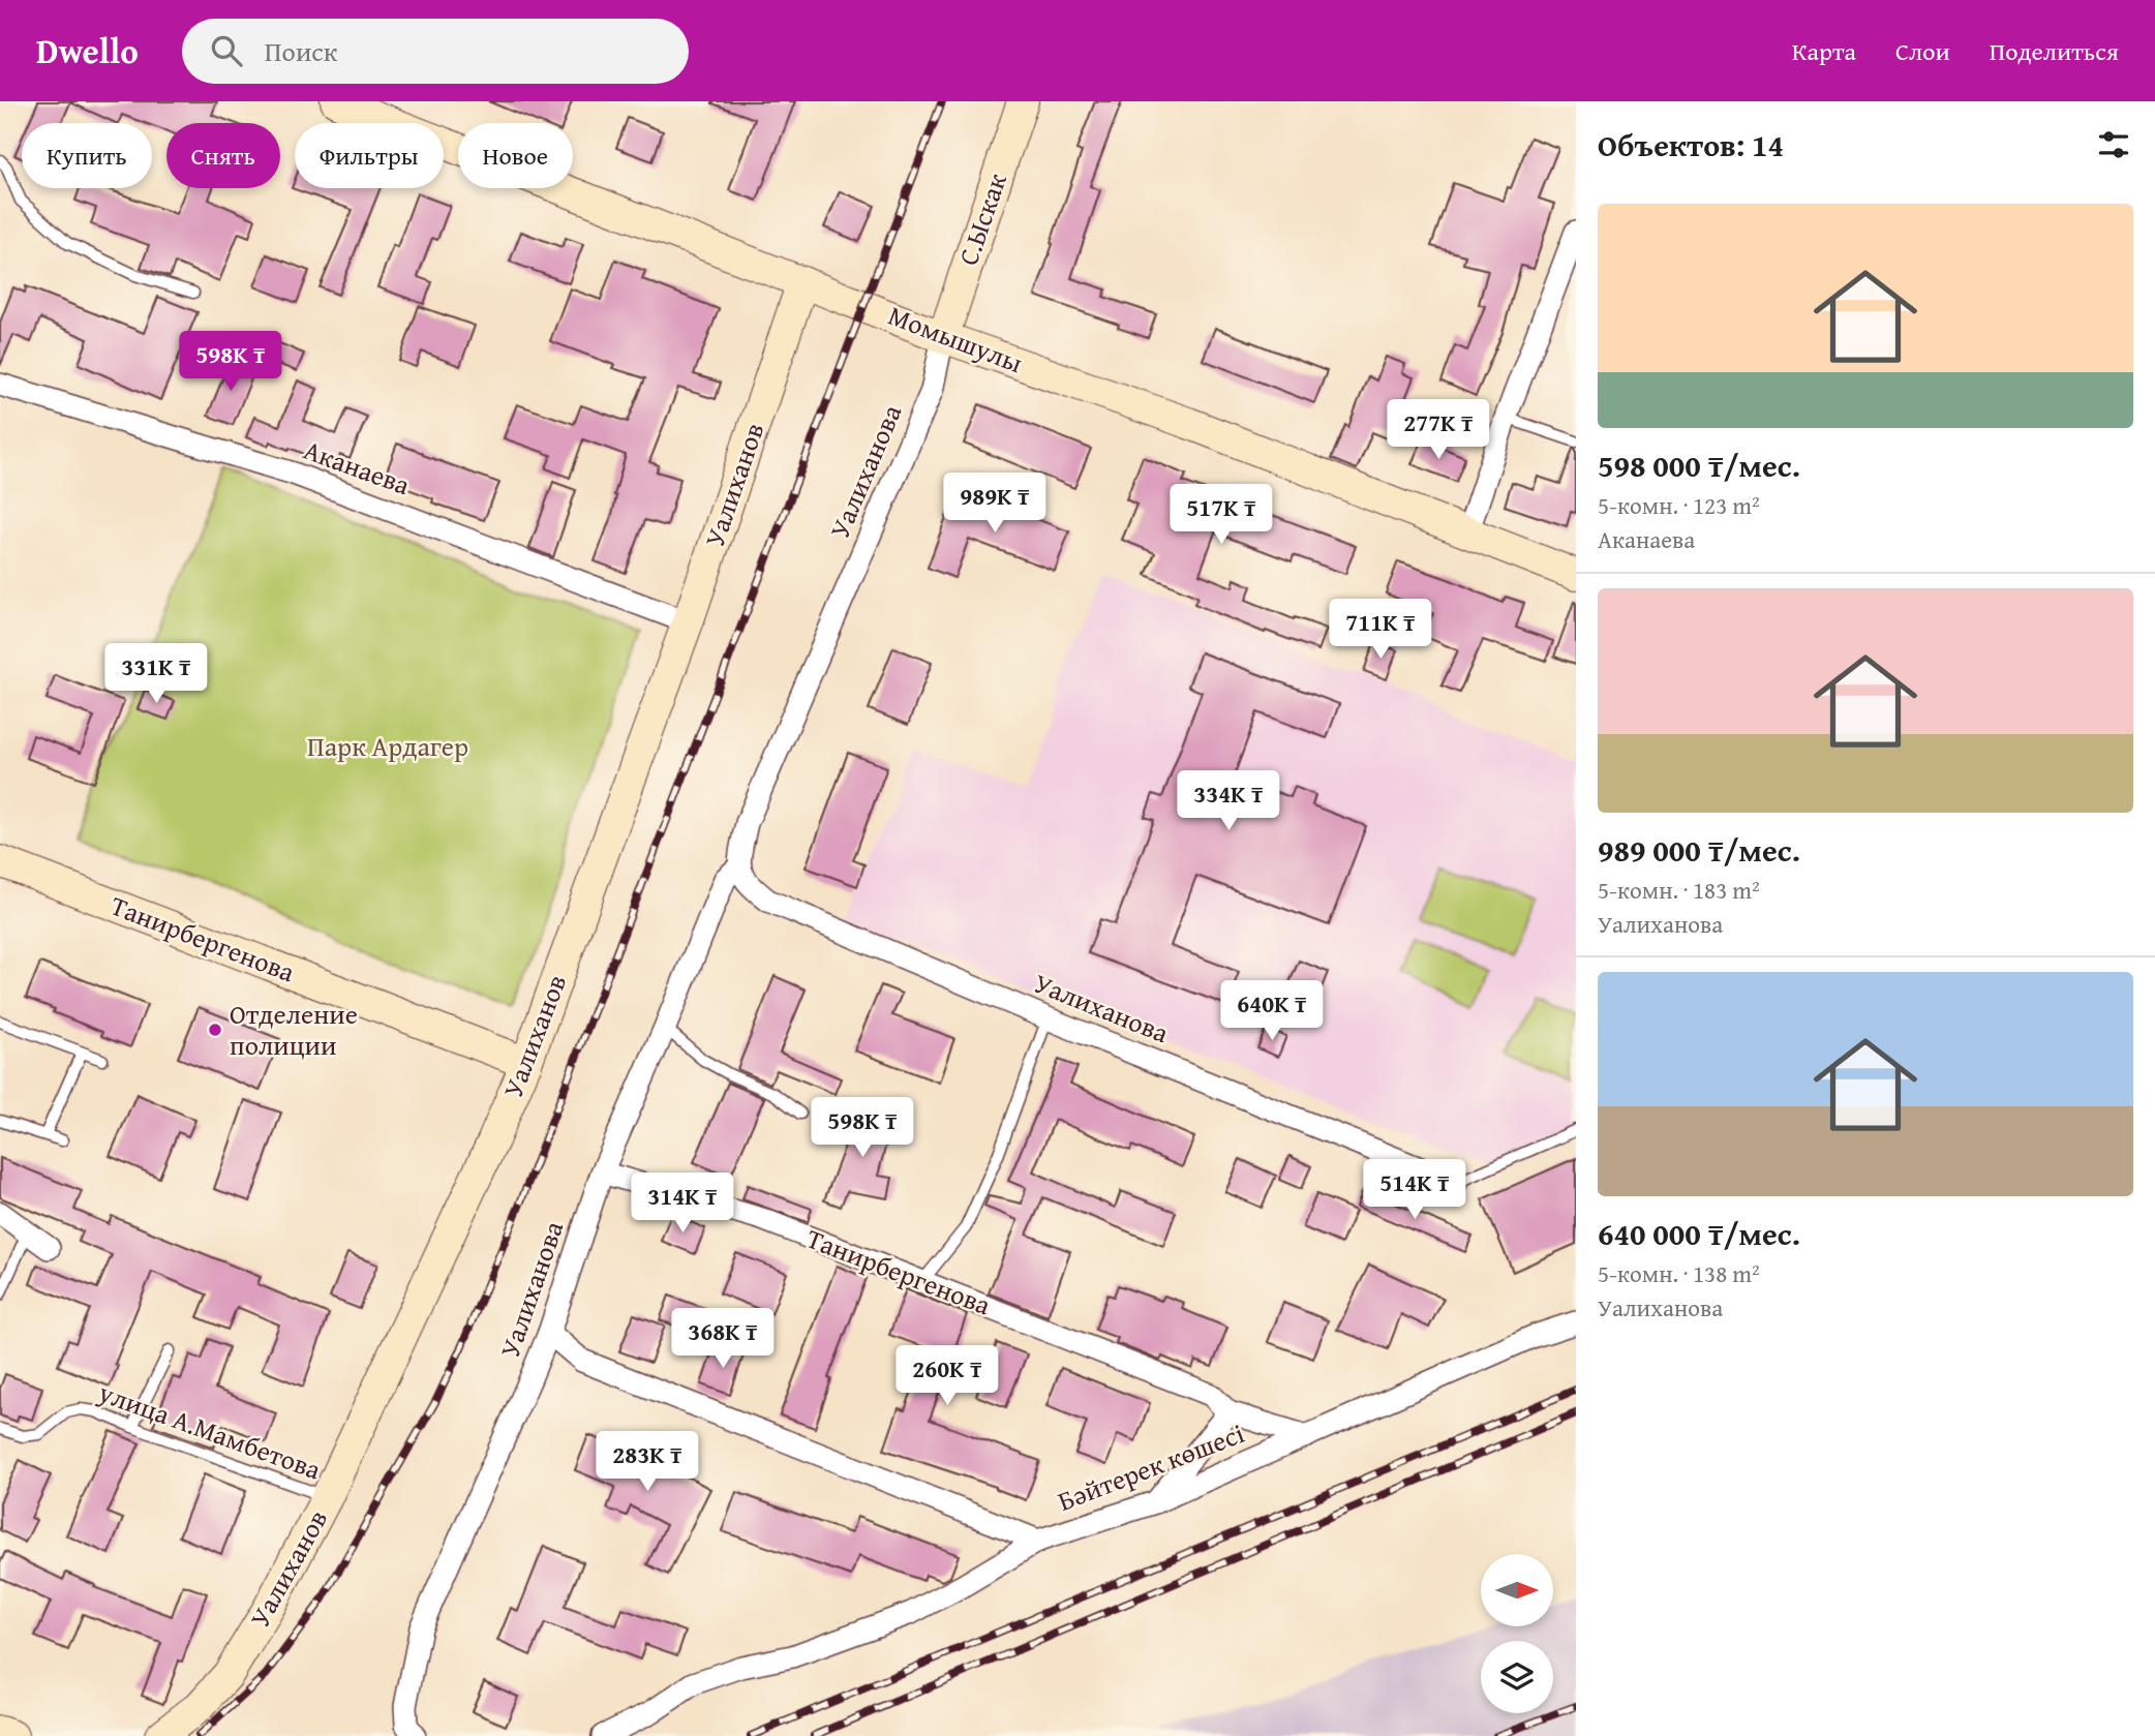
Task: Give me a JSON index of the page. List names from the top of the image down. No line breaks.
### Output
{"streets":{"street":["С.Ыскак","Момышулы","Аканаева","Уалиханова","Уалиханов","Танирбергенова","Бәйтерек көшесі"],"lane":["улица А.Мамбетова"]},"crossings":[["С.Ыскак","Момышулы"],["С.Ыскак","Уалиханова"],["Момышулы","Уалиханова"],["Момышулы","Уалиханов"],["Аканаева","Уалиханов"],["Уалиханова","Танирбергенова"],["Уалиханова","Бәйтерек көшесі"],["Уалиханов","Танирбергенова"],["Уалиханов","улица А.Мамбетова"],["Танирбергенова","Бәйтерек көшесі"]],"parks":["Парк Ардагер"],"places":["Отделение полиции"],"north":"right","page":{"header":"Dwello","search":"Поиск","nav":["Карта","Слои","Поделиться"],"heading":"Объектов: 14","chip":["Купить","Снять","Фильтры","Новое"],"list":[{"name":"598 000 ₸/мес.","note":"5-комн. · 123 m² · Аканаева"},{"name":"989 000 ₸/мес.","note":"5-комн. · 183 m² · Уалиханова"},{"name":"640 000 ₸/мес.","note":"5-комн. · 138 m² · Уалиханова"}],"price":["598K ₸","277K ₸","989K ₸","517K ₸","711K ₸","331K ₸","334K ₸","640K ₸","598K ₸","514K ₸","314K ₸","368K ₸","260K ₸","283K ₸"]}}
